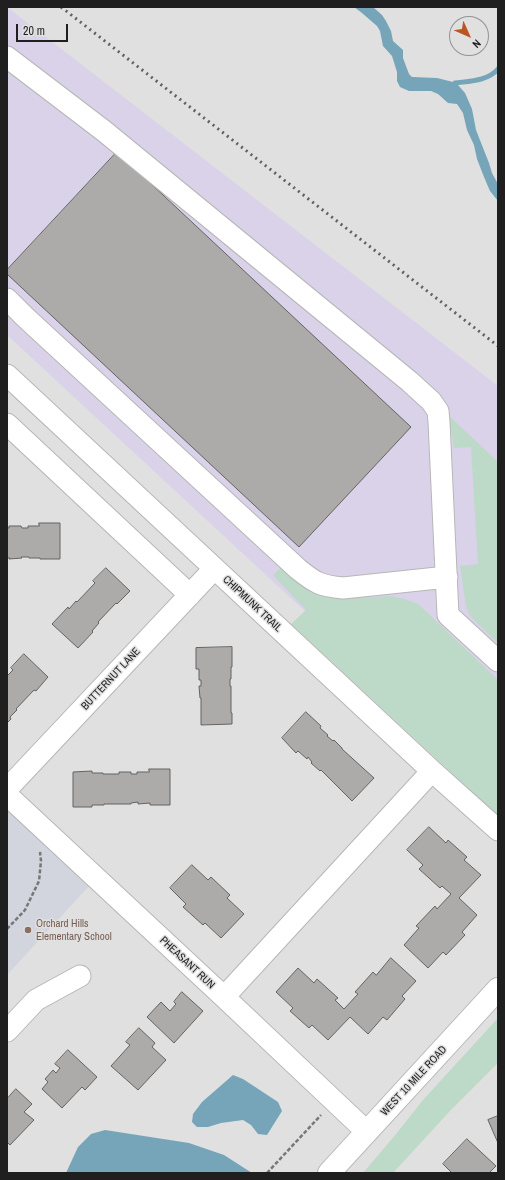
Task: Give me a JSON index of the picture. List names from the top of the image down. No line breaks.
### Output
{"streets":{"main road":["WEST 10 MILE ROAD"],"street":["CHIPMUNK TRAIL","BUTTERNUT LANE","PHEASANT RUN"]},"crossings":[["CHIPMUNK TRAIL","BUTTERNUT LANE"],["PHEASANT RUN","WEST 10 MILE ROAD"]],"places":["Orchard Hills Elementary School"],"scale_bar":"20 m","north":"bottom right"}
